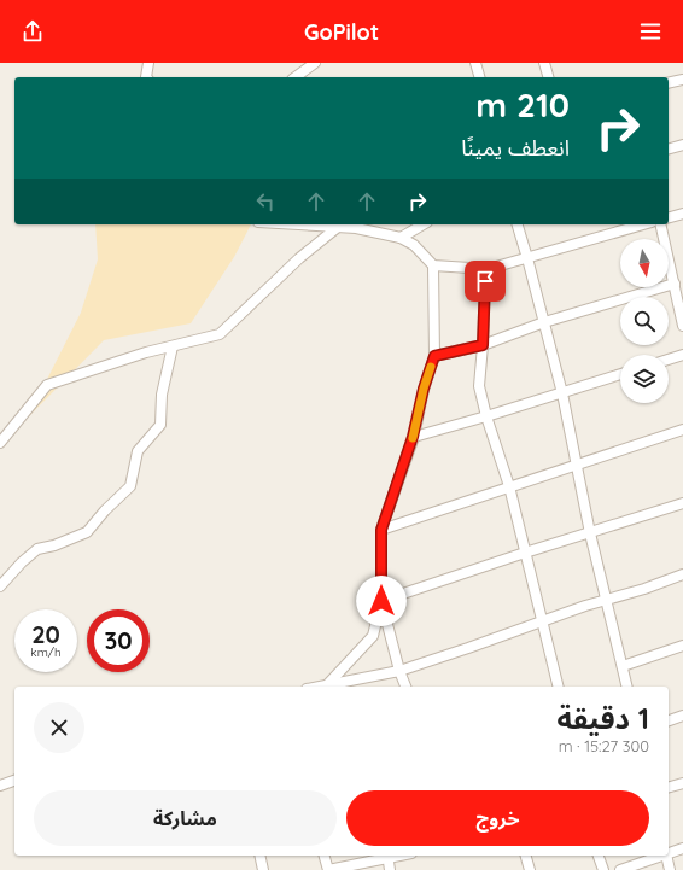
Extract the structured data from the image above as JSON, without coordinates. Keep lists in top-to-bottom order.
{
  "north": "bottom",
  "page": {
    "header": "GoPilot",
    "turn": ["210 m", "انعطف يمينًا"],
    "speed": "20 km/h",
    "limit": "30",
    "heading": ["1 دقيقة", "300 m · 15:27"],
    "buttons": ["خروج", "مشاركة"]
  }
}
